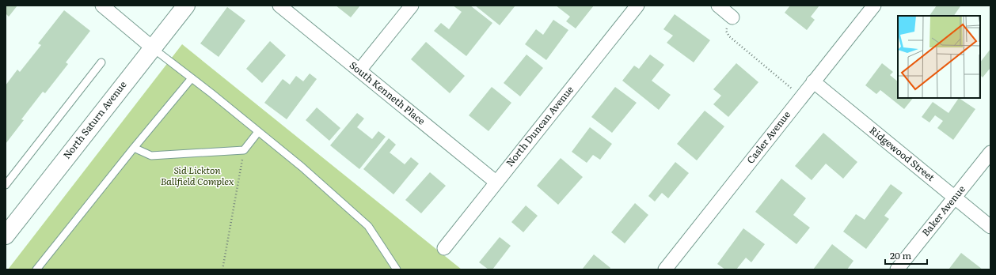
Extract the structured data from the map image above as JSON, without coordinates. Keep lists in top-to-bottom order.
{
  "streets": {
    "street": [
      "South Kenneth Place",
      "North Saturn Avenue",
      "North Duncan Avenue",
      "Casler Avenue",
      "Ridgewood Street",
      "Baker Avenue"
    ]
  },
  "crossings": [
    ["South Kenneth Place", "North Duncan Avenue"],
    ["Casler Avenue", "Ridgewood Street"],
    ["Ridgewood Street", "Baker Avenue"]
  ],
  "parks": ["Sid Lickton Ballfield Complex"],
  "scale_bar": "20 m"
}
